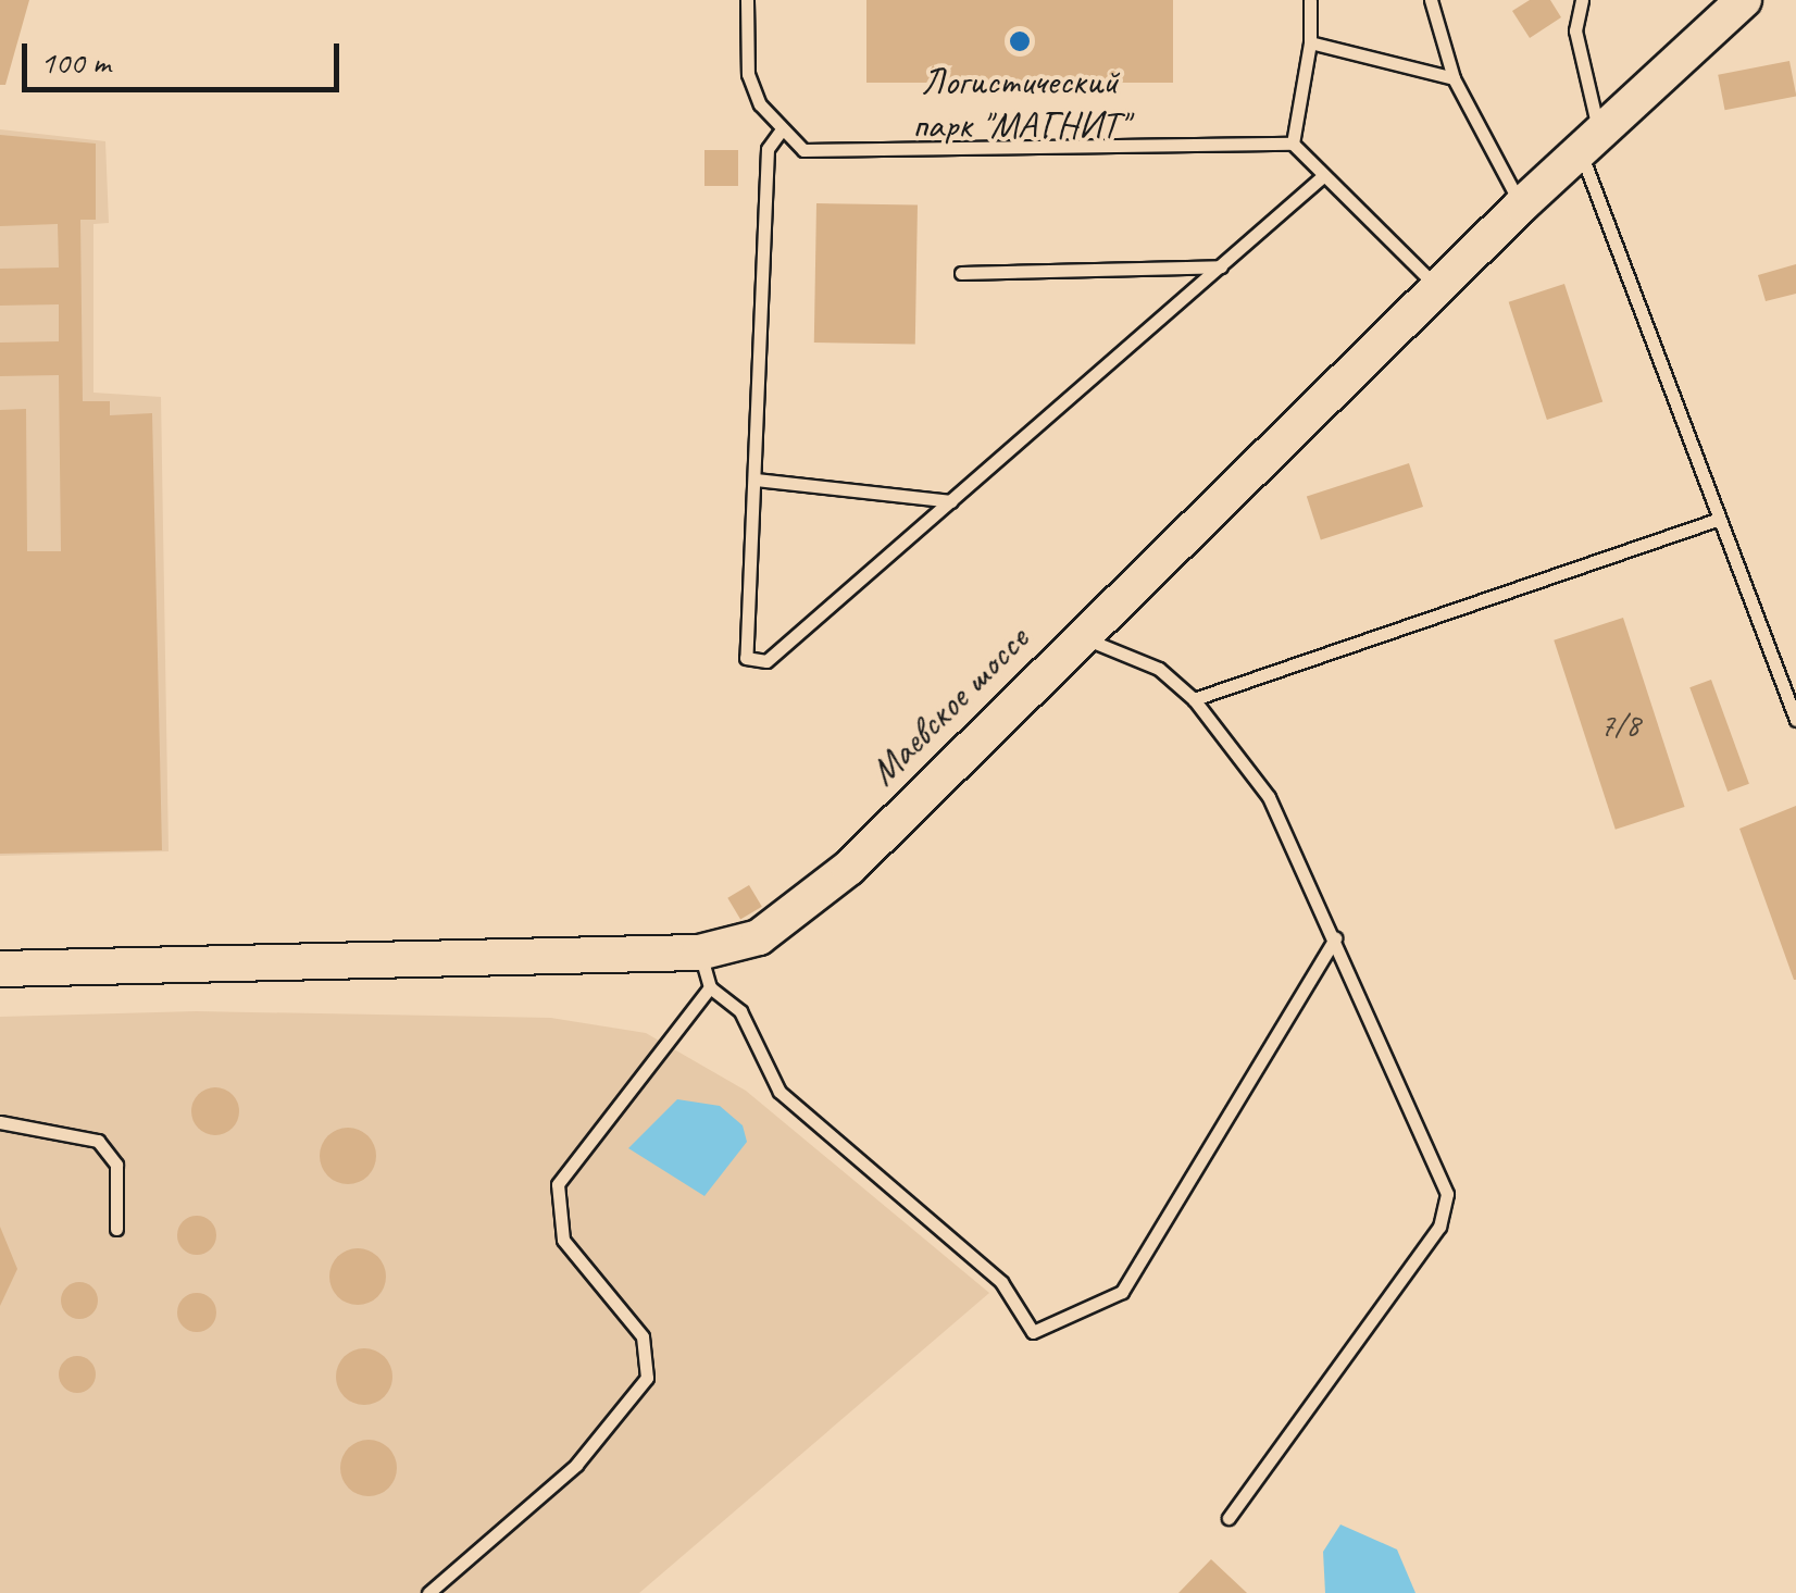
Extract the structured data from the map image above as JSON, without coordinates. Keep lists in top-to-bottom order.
{
  "streets": {
    "street": ["Маевское шоссе"]
  },
  "places": ["Логистический парк \"МАГНИТ\""],
  "house_numbers": ["7/8"],
  "scale_bar": "100 m"
}
